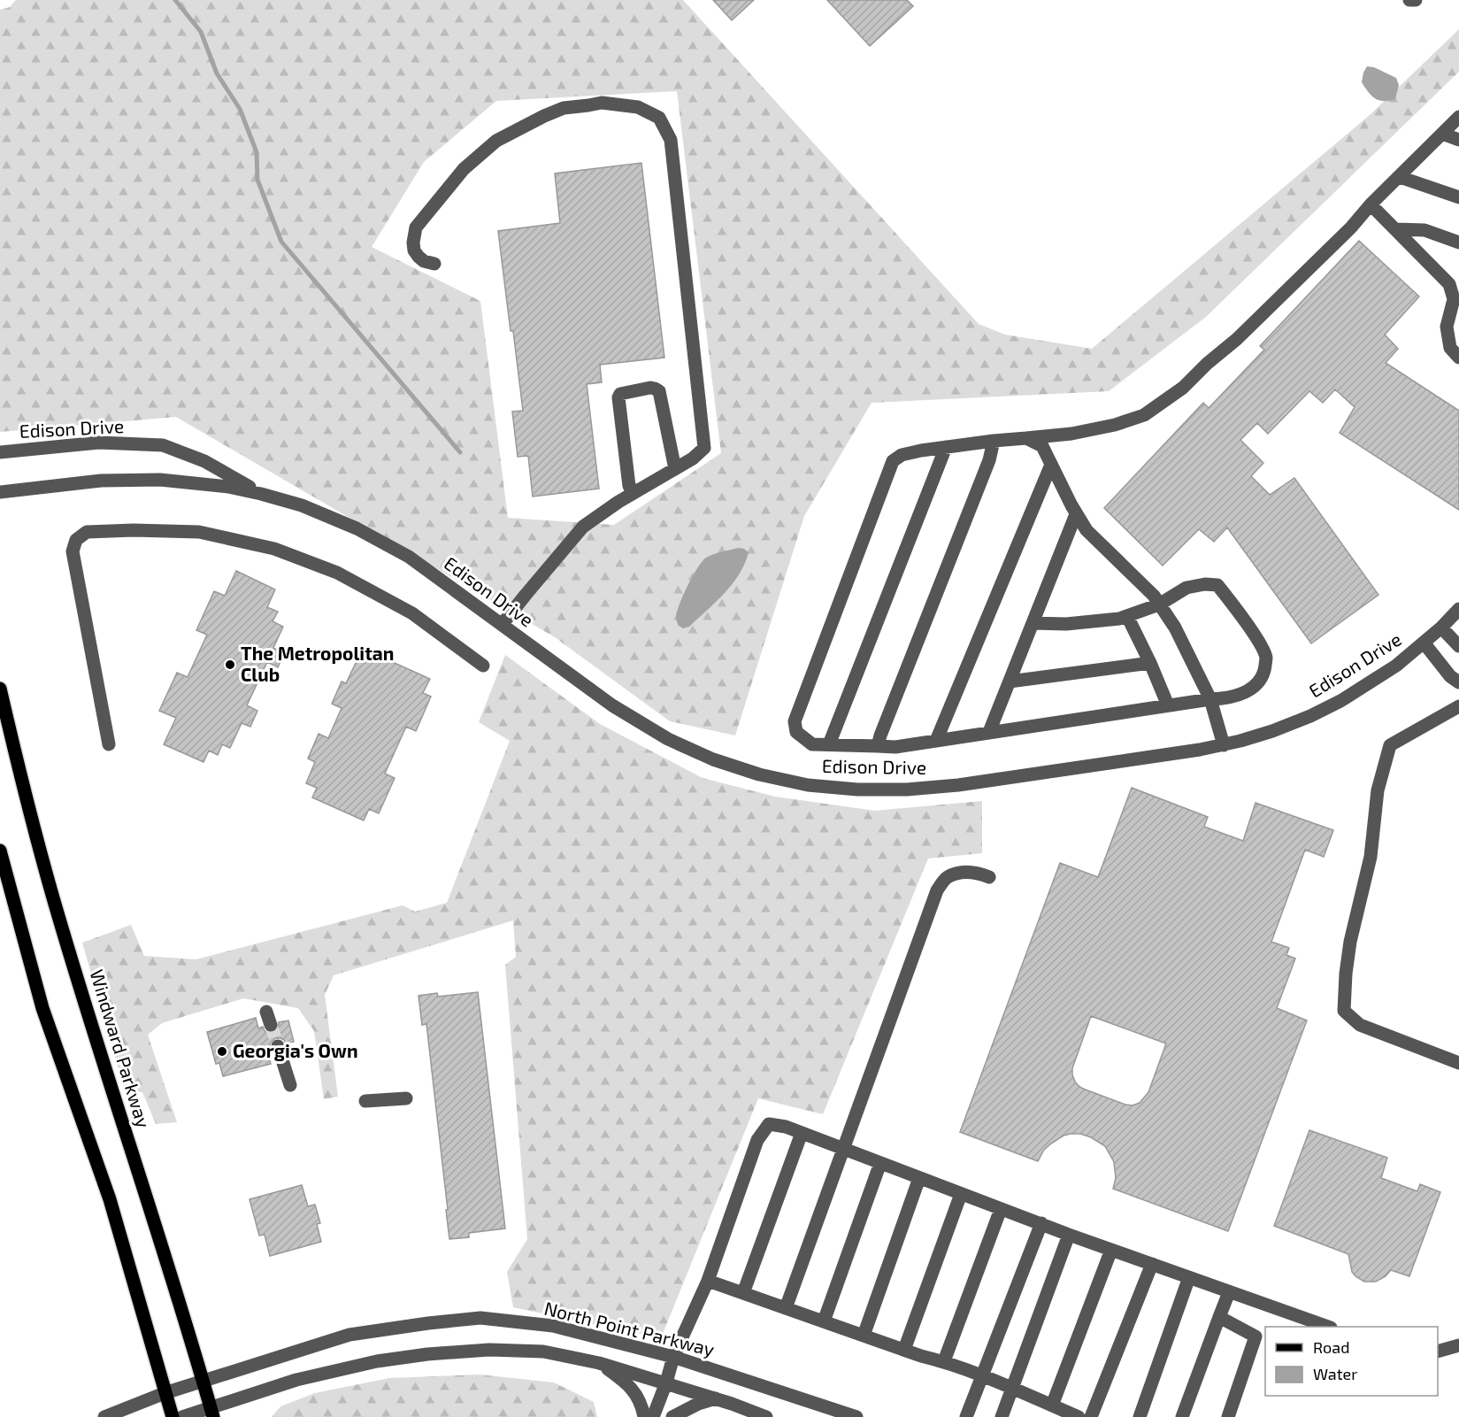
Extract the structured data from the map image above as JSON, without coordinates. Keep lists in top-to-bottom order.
{
  "streets": {
    "main road": ["Windward Parkway"],
    "street": ["Edison Drive", "North Point Parkway"]
  },
  "crossings": [
    ["Windward Parkway", "North Point Parkway"]
  ],
  "places": ["The Metropolitan Club", "Georgia's Own"],
  "legend": ["Road", "Water"]
}
